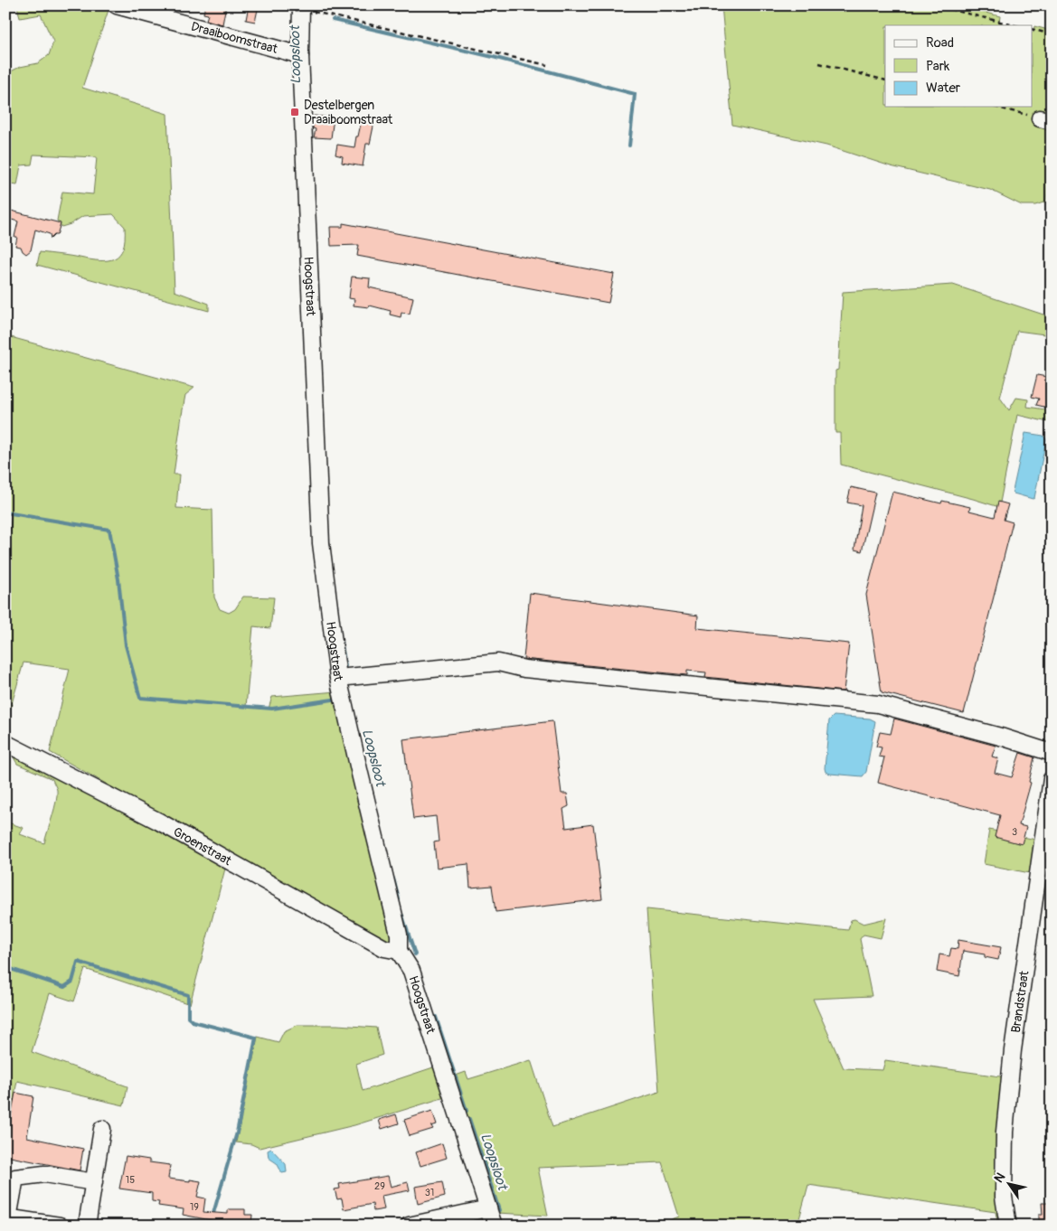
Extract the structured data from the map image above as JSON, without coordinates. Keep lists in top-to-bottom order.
{
  "streets": {
    "street": [
      "Draaiboomstraat",
      "Hoogstraat",
      "Groenstraat",
      "Brandstraat"
    ]
  },
  "crossings": [
    ["Draaiboomstraat", "Hoogstraat"],
    ["Hoogstraat", "Groenstraat"]
  ],
  "water": ["Loopsloot"],
  "places": {
    "transit": ["Destelbergen Draaiboomstraat"]
  },
  "house_numbers": [
    "3",
    "15",
    "29",
    "31",
    "19"
  ],
  "legend": ["Road", "Park", "Water"],
  "north": "top left"
}
